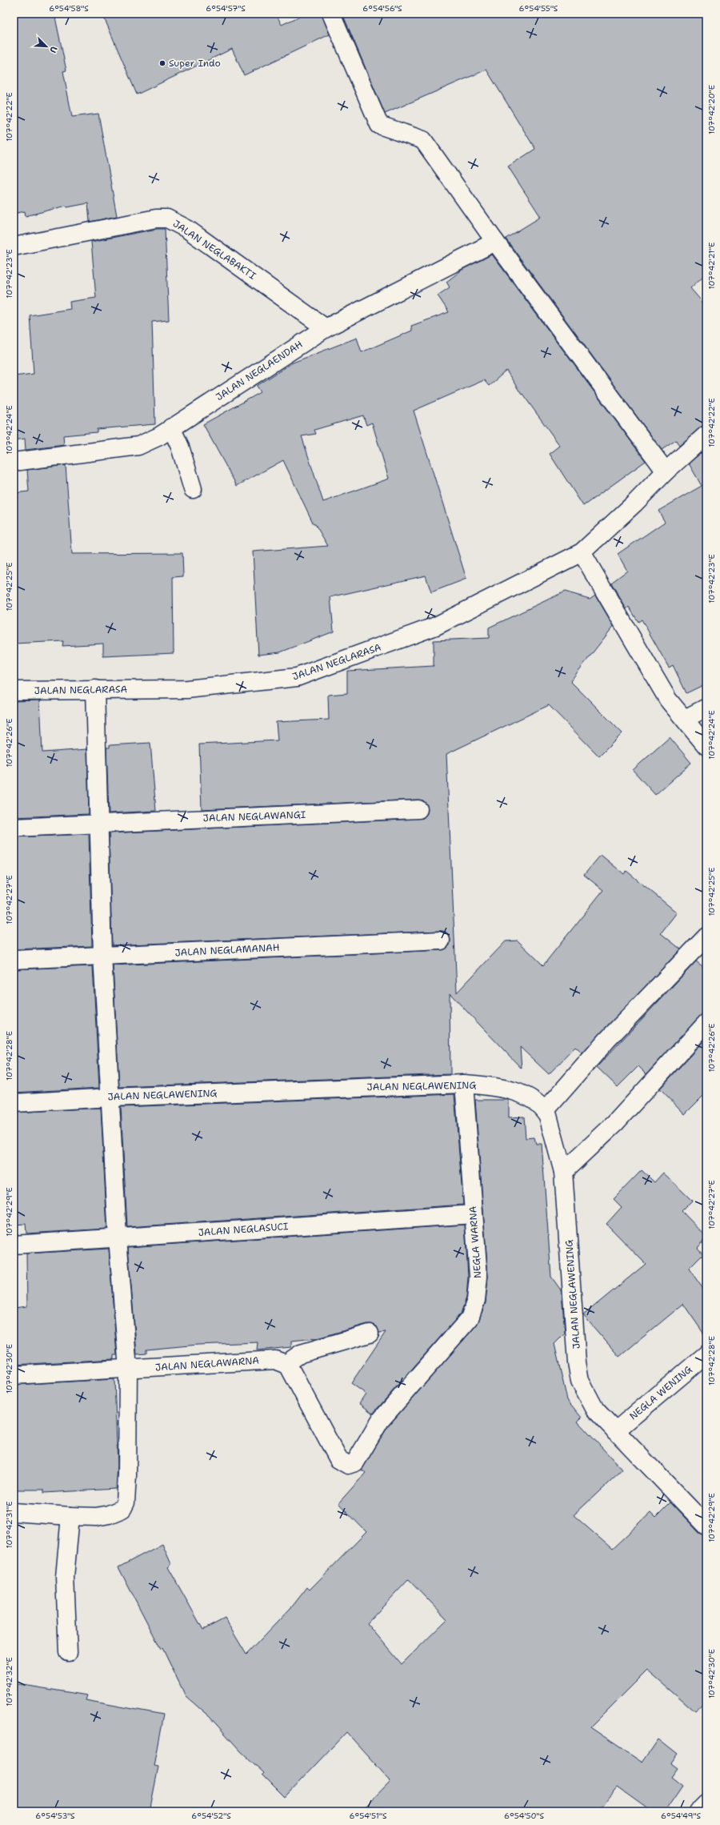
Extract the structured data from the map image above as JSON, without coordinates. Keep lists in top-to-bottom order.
{
  "streets": {
    "street": [
      "JALAN NEGLABAKTI",
      "JALAN NEGLAENDAH",
      "JALAN NEGLARASA",
      "JALAN NEGLAWANGI",
      "JALAN NEGLAMANAH",
      "JALAN NEGLAWENING",
      "JALAN NEGLASUCI",
      "NEGLA WARNA",
      "JALAN NEGLAWARNA",
      "NEGLA WENING"
    ]
  },
  "crossings": [
    ["JALAN NEGLABAKTI", "JALAN NEGLAENDAH"],
    ["JALAN NEGLAWENING", "NEGLA WARNA"],
    ["JALAN NEGLAWENING", "NEGLA WENING"],
    ["JALAN NEGLASUCI", "NEGLA WARNA"],
    ["NEGLA WARNA", "JALAN NEGLAWARNA"]
  ],
  "places": ["Super Indo"],
  "north": "bottom right",
  "coordinates": [
    "6°54'58\"S",
    "6°54'57\"S",
    "6°54'56\"S",
    "6°54'55\"S",
    "107°42'20\"E",
    "107°42'22\"E",
    "107°42'21\"E",
    "107°42'23\"E",
    "107°42'24\"E",
    "107°42'25\"E",
    "107°42'26\"E",
    "107°42'27\"E",
    "107°42'28\"E",
    "107°42'29\"E",
    "107°42'30\"E",
    "107°42'31\"E",
    "107°42'32\"E",
    "6°54'53\"S",
    "6°54'52\"S",
    "6°54'51\"S",
    "6°54'50\"S",
    "6°54'49\"S"
  ]
}
